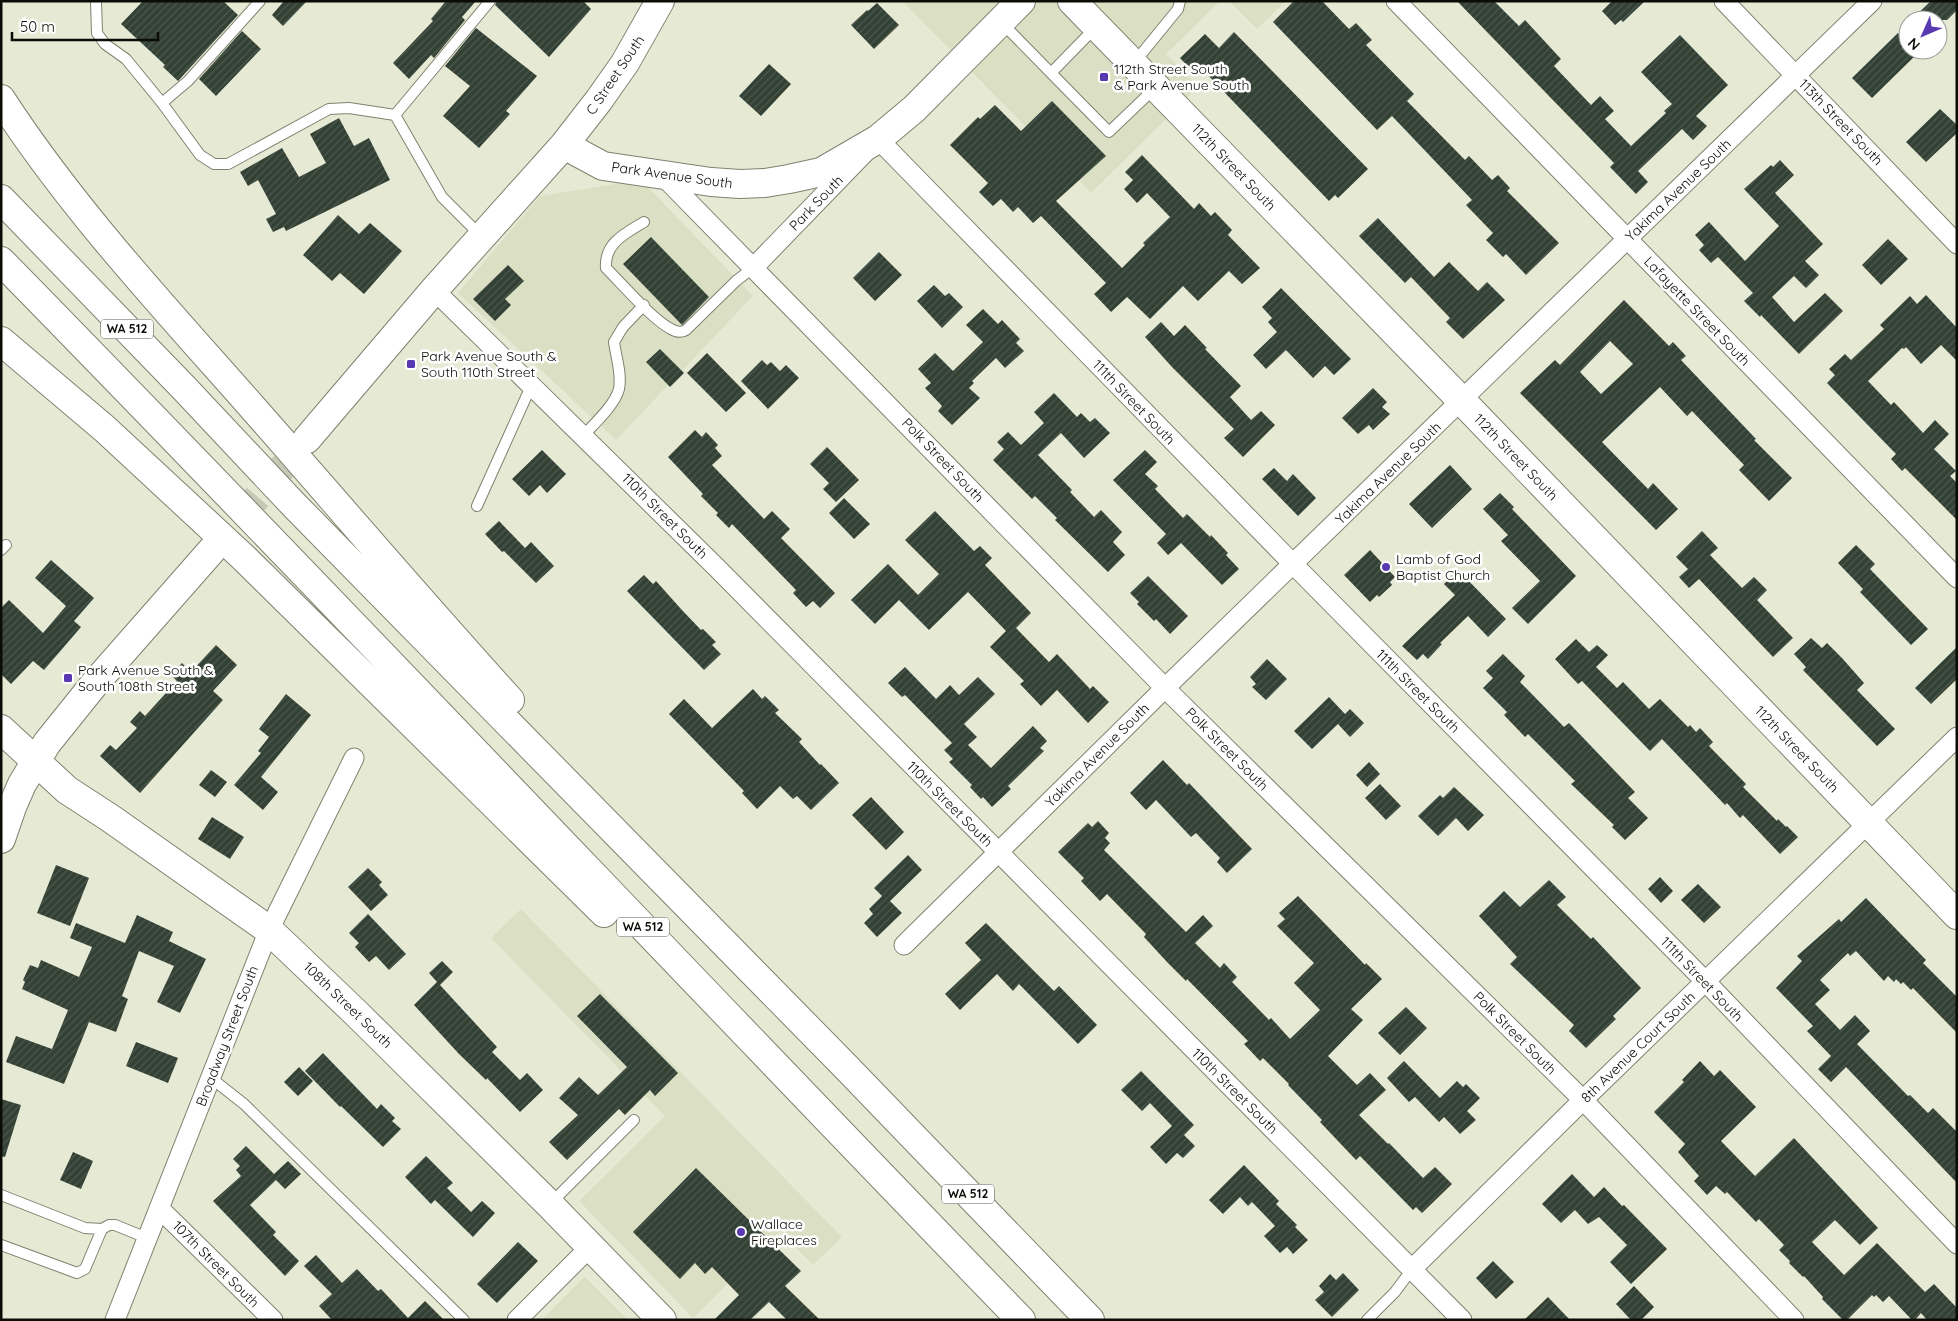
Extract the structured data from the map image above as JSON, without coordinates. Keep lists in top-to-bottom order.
{
  "streets": {
    "main road": [
      "C Street South",
      "112th Street South",
      "Park Avenue South",
      "WA 512",
      "108th Street South"
    ],
    "street": [
      "113th Street South",
      "Yakima Avenue South",
      "Park South",
      "Lafayette Street South",
      "111th Street South",
      "Polk Street South",
      "110th Street South",
      "Broadway Street South",
      "8th Avenue Court South",
      "107th Street South"
    ]
  },
  "crossings": [
    ["C Street South", "Park Avenue South"],
    ["113th Street South", "Yakima Avenue South"],
    ["112th Street South", "Yakima Avenue South"],
    ["112th Street South", "8th Avenue Court South"],
    ["Park Avenue South", "Park South"],
    ["Park Avenue South", "111th Street South"],
    ["Park Avenue South", "Polk Street South"],
    ["Yakima Avenue South", "Lafayette Street South"],
    ["Yakima Avenue South", "111th Street South"],
    ["Yakima Avenue South", "Polk Street South"],
    ["Yakima Avenue South", "110th Street South"],
    ["Park South", "111th Street South"],
    ["Park South", "Polk Street South"],
    ["111th Street South", "8th Avenue Court South"],
    ["Polk Street South", "8th Avenue Court South"],
    ["110th Street South", "8th Avenue Court South"],
    ["108th Street South", "Broadway Street South"],
    ["Broadway Street South", "107th Street South"]
  ],
  "places": {
    "transit": ["112th Street South & Park Avenue South", "Park Avenue South & South 110th Street", "Park Avenue South & South 108th Street"],
    "other": ["Lamb of God Baptist Church", "Wallace Fireplaces"]
  },
  "scale_bar": "50 m",
  "north": "bottom left"
}
